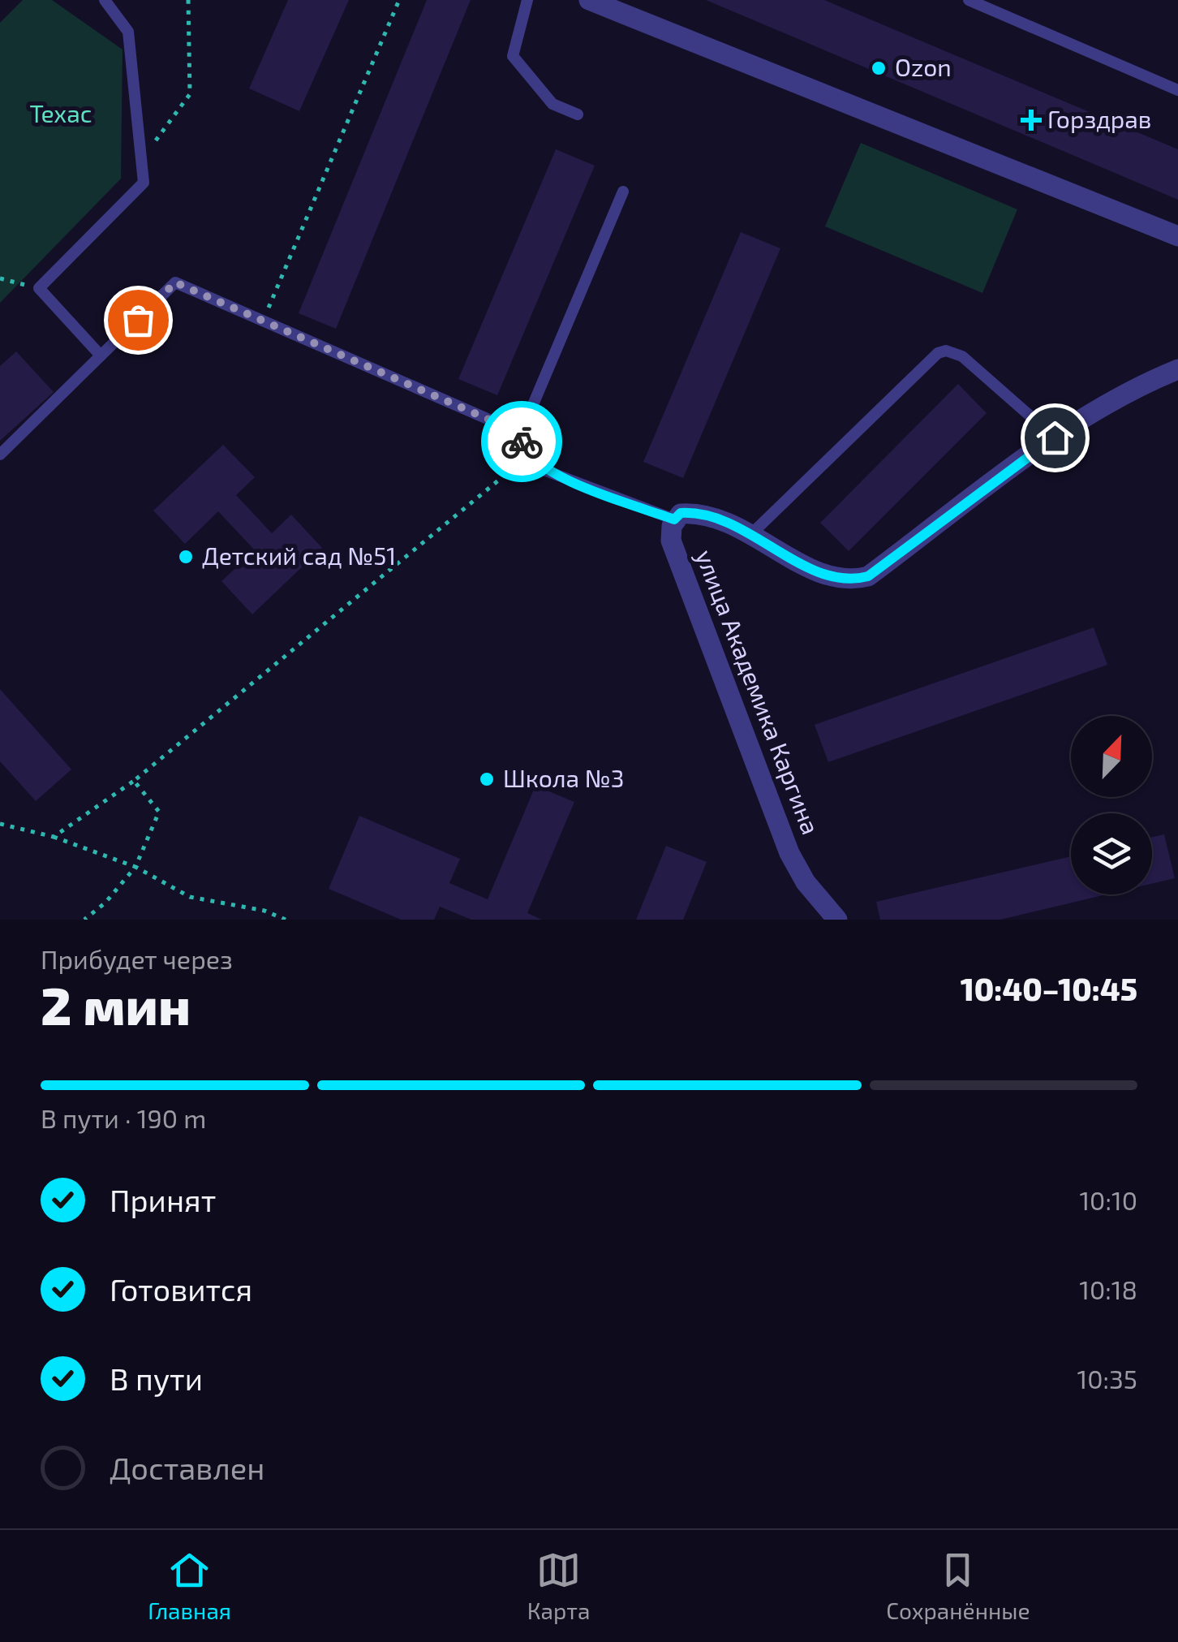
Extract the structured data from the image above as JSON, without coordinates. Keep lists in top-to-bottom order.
{
  "streets": {
    "street": ["улица Академика Каргина"]
  },
  "parks": ["Техас"],
  "places": {
    "other": ["Ozon", "Детский сад №51", "Школа №3"],
    "health": ["Горздрав"]
  },
  "north": "top right",
  "page": {
    "heading": ["2 мин", "Прибудет через", "10:40–10:45"],
    "bar": "В пути · 190 m",
    "list": [
      ["Принят", "10:10"],
      ["Готовится", "10:18"],
      ["В пути", "10:35"],
      "Доставлен"
    ],
    "tabs": ["Главная", "Карта", "Сохранённые"]
  }
}
